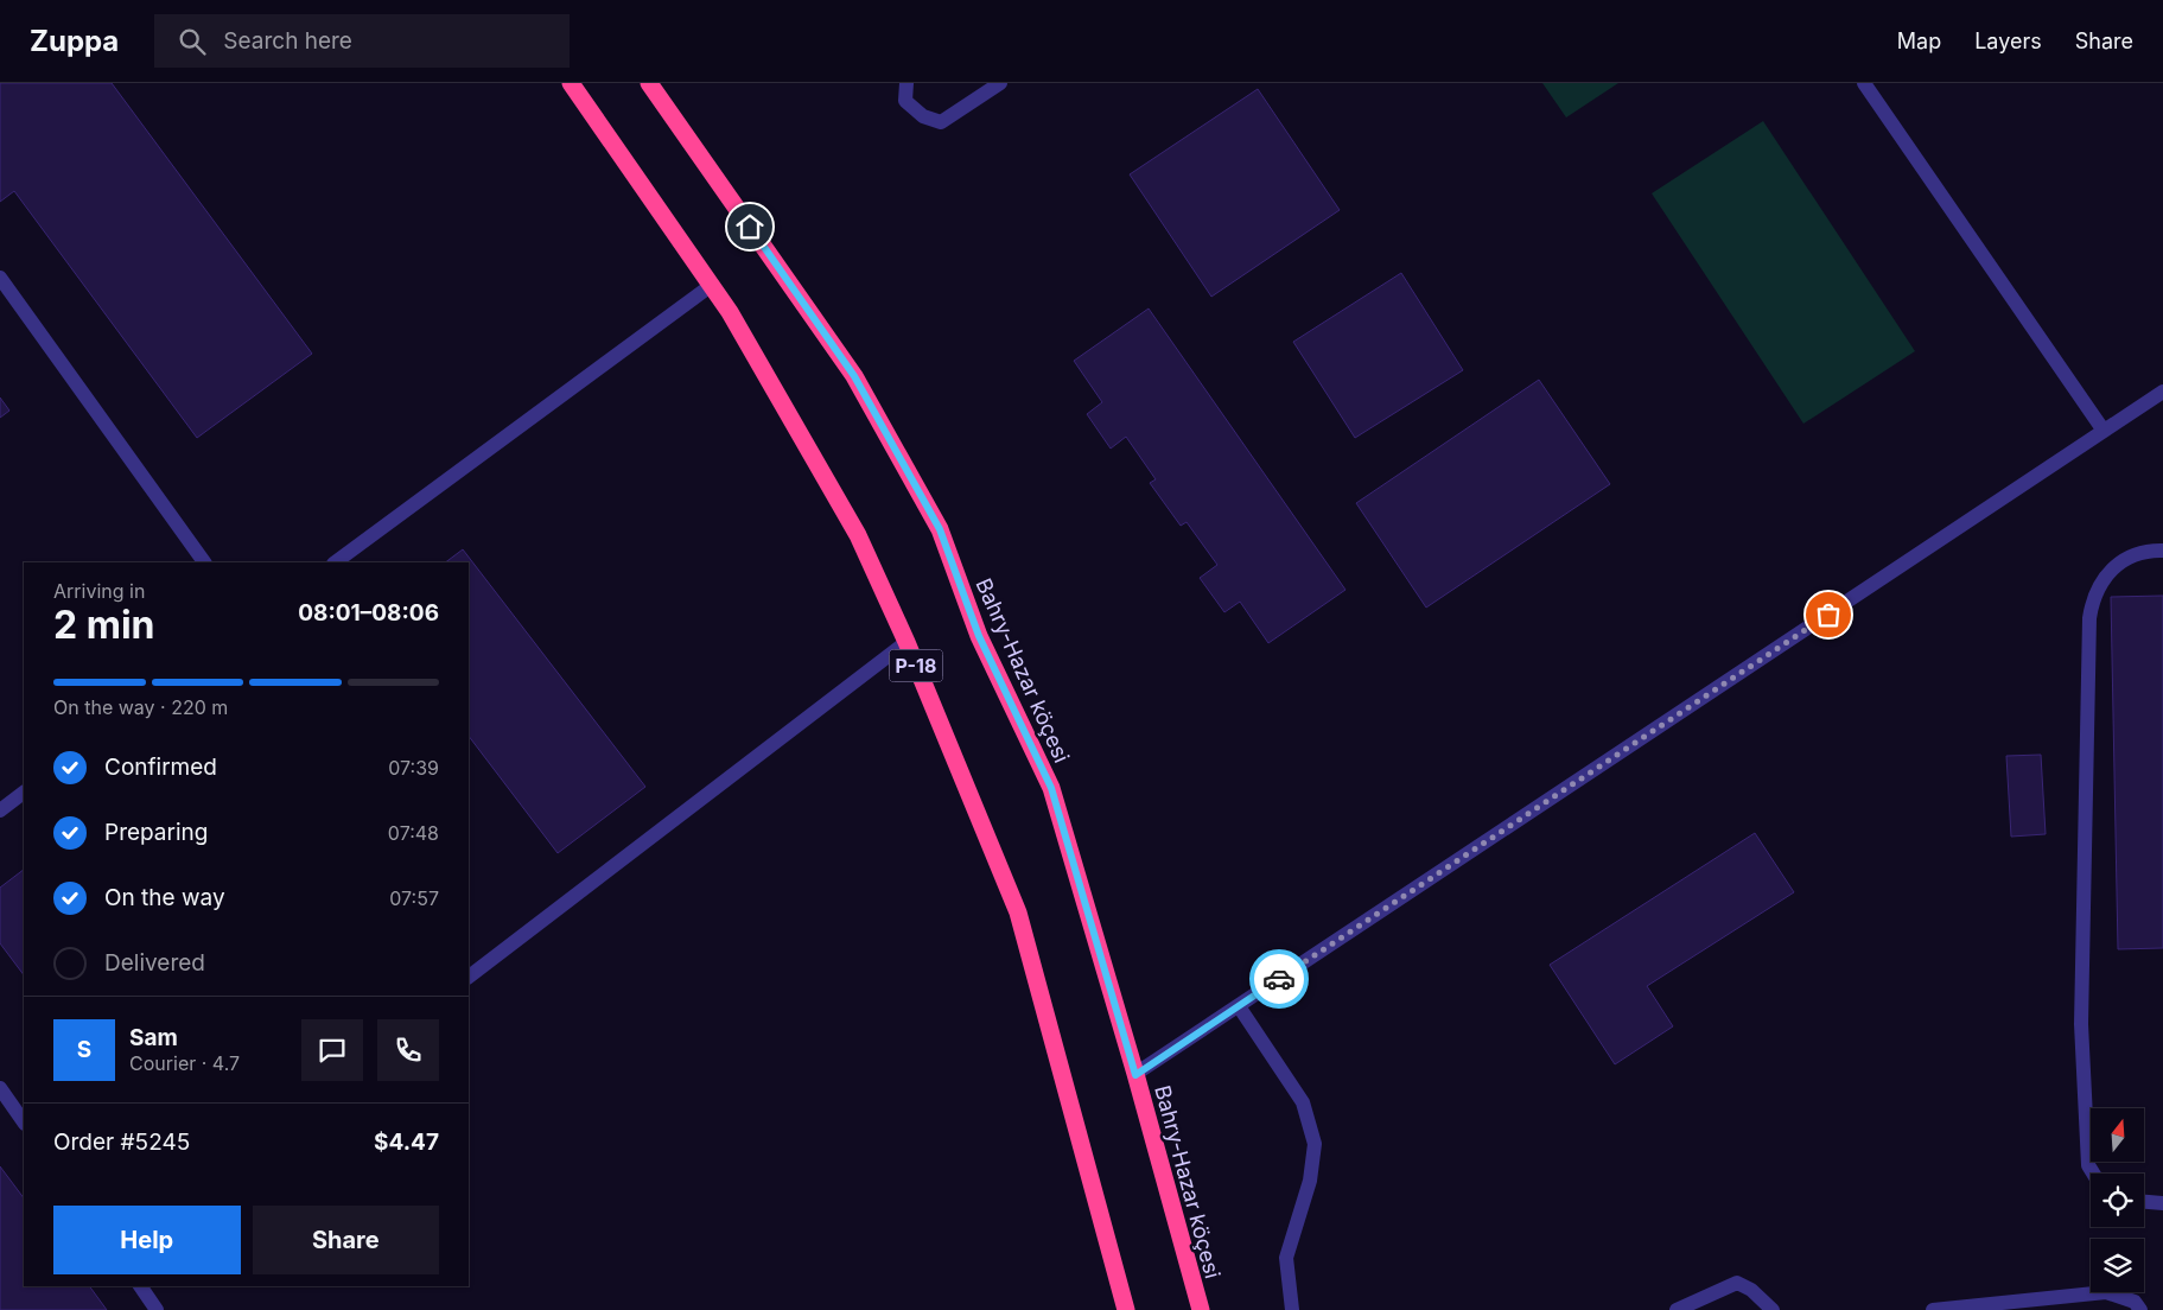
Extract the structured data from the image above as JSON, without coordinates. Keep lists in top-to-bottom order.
{
  "streets": {
    "highway": ["P-18", "Bahry-Hazar köçesi"]
  },
  "north": "top",
  "page": {
    "header": "Zuppa",
    "search": "Search here",
    "nav": ["Map", "Layers", "Share"],
    "heading": ["2 min", "Arriving in", "08:01–08:06"],
    "panel": [
      "Sam",
      "Courier · 4.7",
      "Order #5245",
      "$4.47"
    ],
    "bar": "On the way · 220 m",
    "list": [
      ["Confirmed", "07:39"],
      ["Preparing", "07:48"],
      ["On the way", "07:57"],
      "Delivered"
    ],
    "round": "S",
    "buttons": ["Help", "Share"]
  }
}
